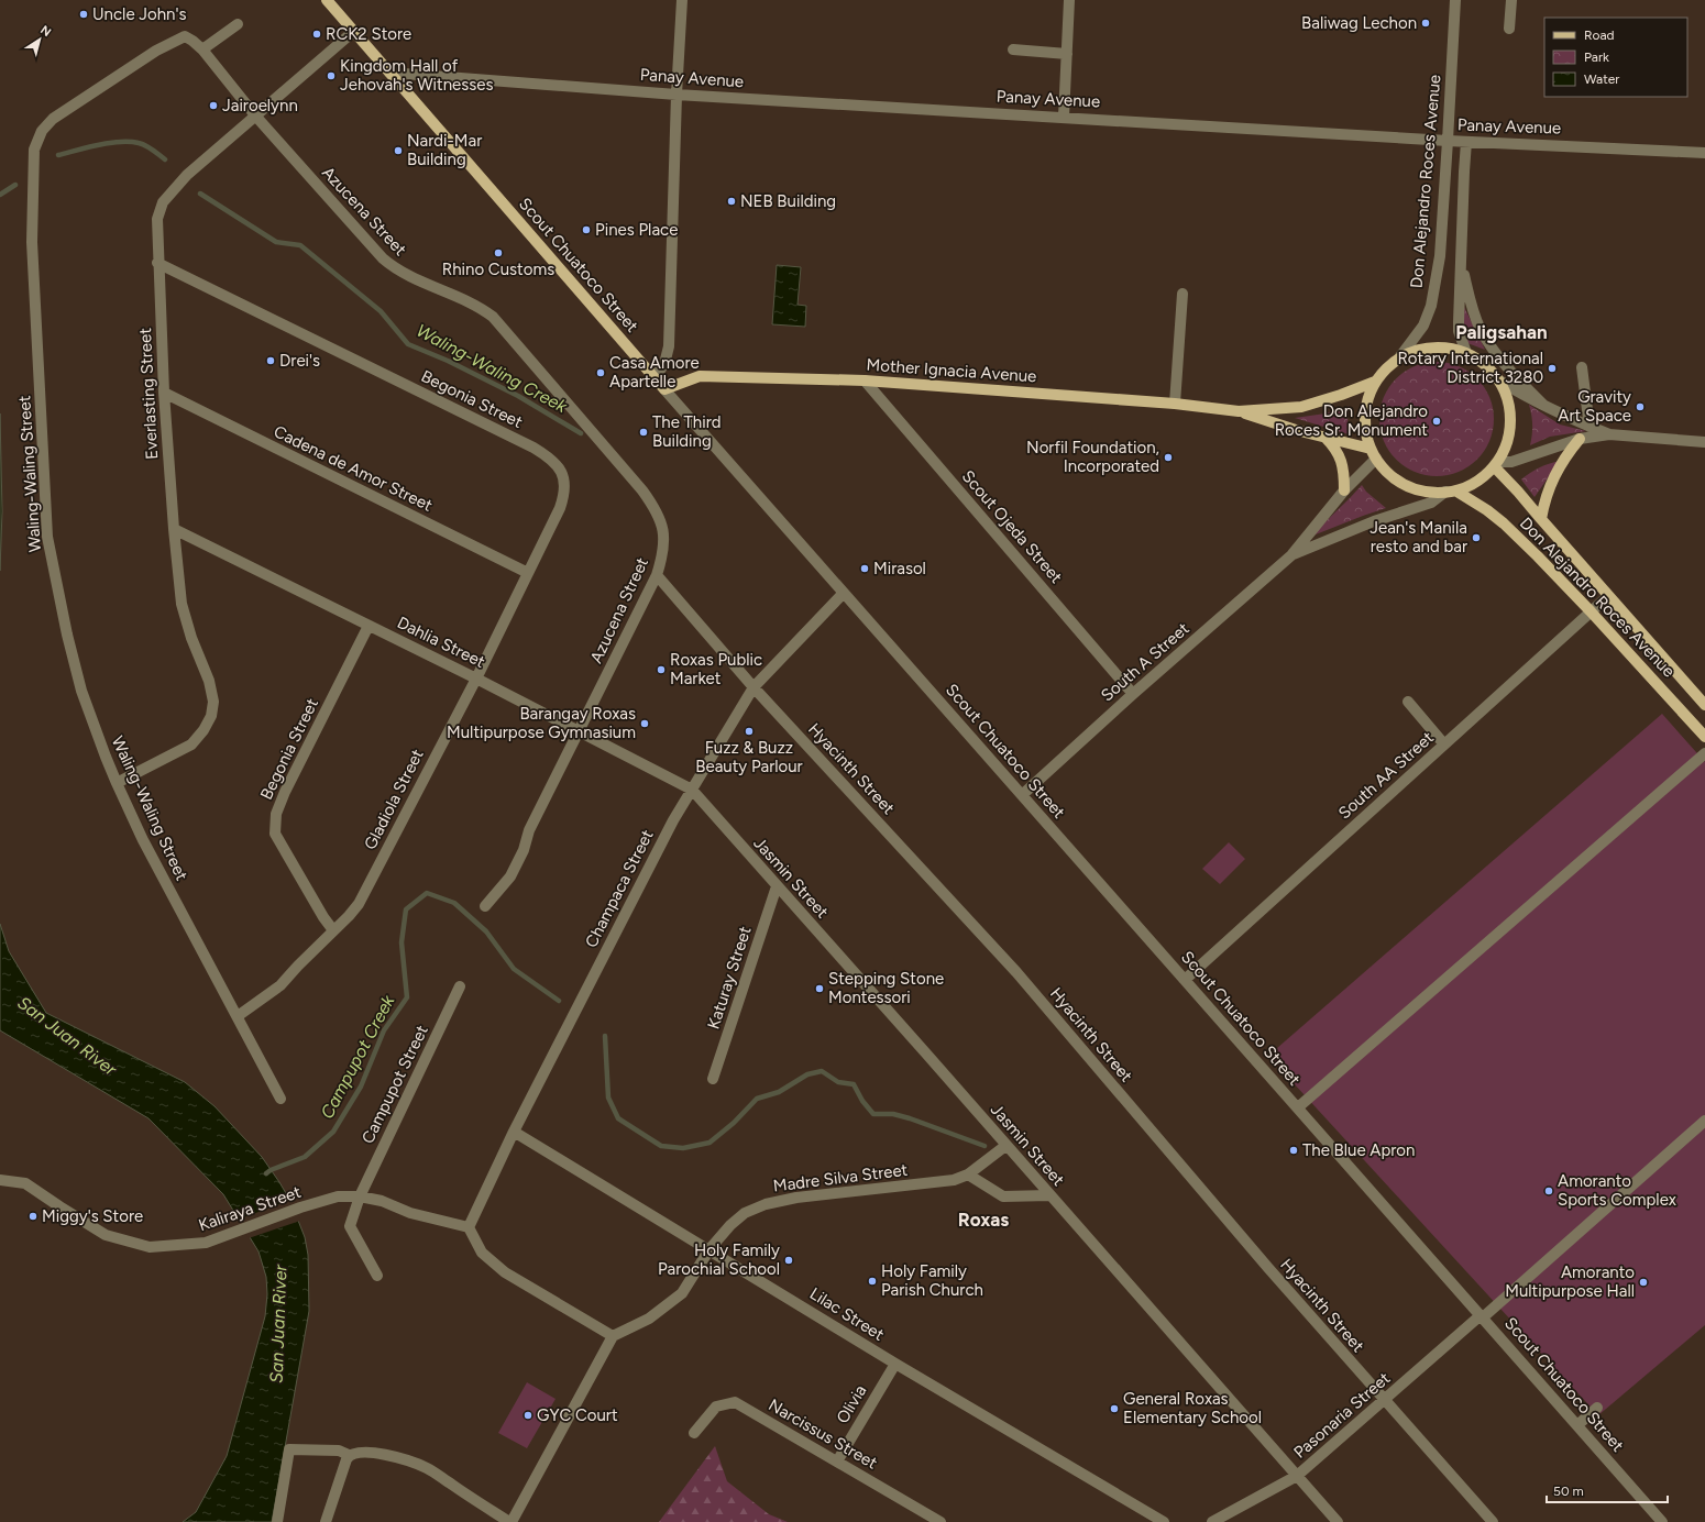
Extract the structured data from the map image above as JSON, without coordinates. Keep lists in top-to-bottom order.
{
  "streets": {
    "main road": ["Don Alejandro Roces Avenue", "Scout Chuatoco Street", "Mother Ignacia Avenue"],
    "street": [
      "Panay Avenue",
      "Azucena Street",
      "Everlasting Street",
      "Begonia Street",
      "Cadena de Amor Street",
      "Waling-Waling Street",
      "Scout Ojeda Street",
      "Dahlia Street",
      "South A Street",
      "Hyacinth Street",
      "South AA Street",
      "Gladiola Street",
      "Jasmin Street",
      "Champaca Street",
      "Katuray Street",
      "Campupot Street",
      "Madre Silva Street",
      "Kaliraya Street",
      "Lilac Street",
      "Olivia",
      "Pasonaria Street",
      "Narcissus Street"
    ]
  },
  "crossings": [
    ["Panay Avenue", "Don Alejandro Roces Avenue"],
    ["Panay Avenue", "Scout Chuatoco Street"],
    ["Don Alejandro Roces Avenue", "Mother Ignacia Avenue"],
    ["Don Alejandro Roces Avenue", "South A Street"],
    ["Don Alejandro Roces Avenue", "South AA Street"],
    ["Azucena Street", "Everlasting Street"],
    ["Azucena Street", "Waling-Waling Street"],
    ["Azucena Street", "Dahlia Street"],
    ["Azucena Street", "Hyacinth Street"],
    ["Scout Chuatoco Street", "Mother Ignacia Avenue"],
    ["Scout Chuatoco Street", "Everlasting Street"],
    ["Scout Chuatoco Street", "South A Street"],
    ["Scout Chuatoco Street", "South AA Street"],
    ["Scout Chuatoco Street", "Champaca Street"],
    ["Scout Chuatoco Street", "Pasonaria Street"],
    ["Mother Ignacia Avenue", "Scout Ojeda Street"],
    ["Mother Ignacia Avenue", "South A Street"],
    ["Everlasting Street", "Begonia Street"],
    ["Everlasting Street", "Cadena de Amor Street"],
    ["Everlasting Street", "Waling-Waling Street"],
    ["Everlasting Street", "Dahlia Street"],
    ["Begonia Street", "Cadena de Amor Street"],
    ["Begonia Street", "Dahlia Street"],
    ["Begonia Street", "Gladiola Street"],
    ["Waling-Waling Street", "Gladiola Street"],
    ["Scout Ojeda Street", "South A Street"],
    ["Dahlia Street", "Gladiola Street"],
    ["Dahlia Street", "Jasmin Street"],
    ["Dahlia Street", "Champaca Street"],
    ["Hyacinth Street", "Champaca Street"],
    ["Hyacinth Street", "Pasonaria Street"],
    ["Jasmin Street", "Champaca Street"],
    ["Jasmin Street", "Katuray Street"],
    ["Jasmin Street", "Madre Silva Street"],
    ["Jasmin Street", "Pasonaria Street"],
    ["Champaca Street", "Kaliraya Street"],
    ["Champaca Street", "Lilac Street"],
    ["Campupot Street", "Kaliraya Street"],
    ["Madre Silva Street", "Lilac Street"],
    ["Lilac Street", "Olivia"],
    ["Olivia", "Narcissus Street"]
  ],
  "districts": ["Paligsahan", "Roxas"],
  "water": ["Waling-Waling Creek", "San Juan River", "Campupot Creek"],
  "places": [
    "Uncle John's",
    "Baliwag Lechon",
    "RCK2 Store",
    "Kingdom Hall of Jehovah's Witnesses",
    "Jairoelynn",
    "Nardi-Mar Building",
    "NEB Building",
    "Pines Place",
    "Rhino Customs",
    "Drei's",
    "Rotary International District 3280",
    "Casa Amore Apartelle",
    "Gravity Art Space",
    "Don Alejandro Roces Sr. Monument",
    "The Third Building",
    "Norfil Foundation, Incorporated",
    "Jean's Manila resto and bar",
    "Mirasol",
    "Roxas Public Market",
    "Barangay Roxas Multipurpose Gymnasium",
    "Fuzz & Buzz Beauty Parlour",
    "Stepping Stone Montessori",
    "The Blue Apron",
    "Amoranto Sports Complex",
    "Miggy's Store",
    "Holy Family Parochial School",
    "Holy Family Parish Church",
    "Amoranto Multipurpose Hall",
    "General Roxas Elementary School",
    "GYC Court"
  ],
  "legend": ["Road", "Park", "Water"],
  "scale_bar": "50 m",
  "north": "top right"
}
